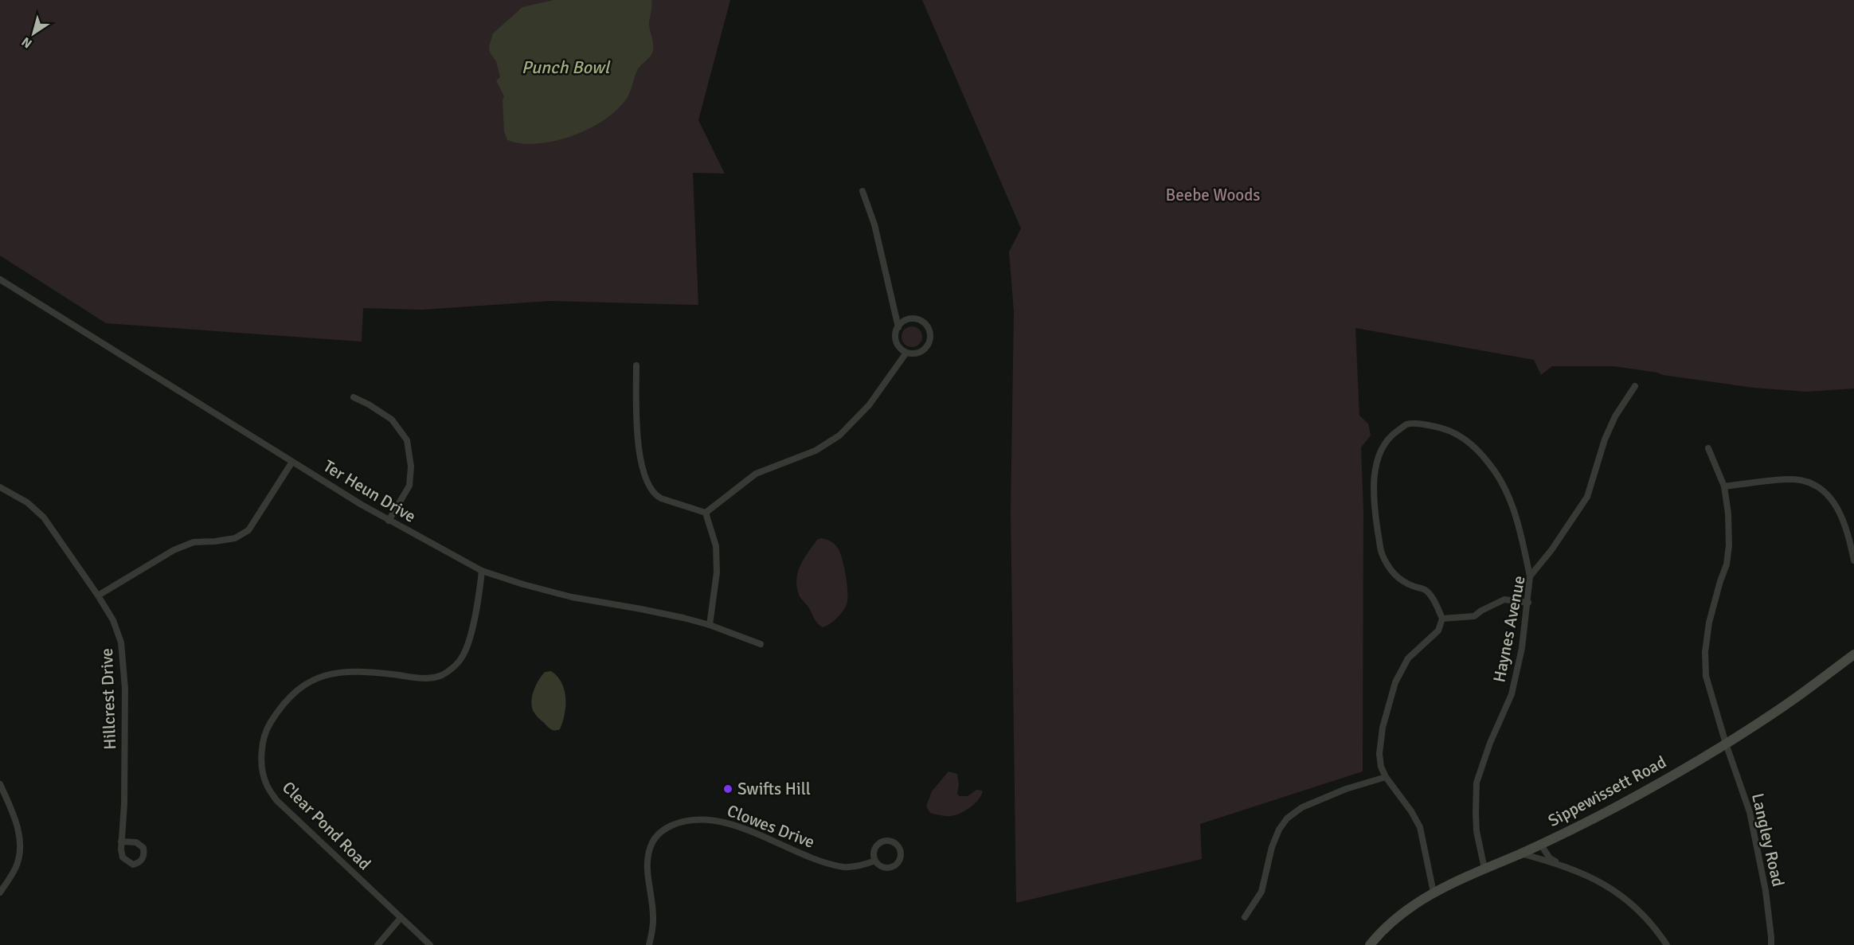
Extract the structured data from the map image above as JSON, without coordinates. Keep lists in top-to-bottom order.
{
  "streets": {
    "main road": ["Sippewissett Road"],
    "street": [
      "Ter Heun Drive",
      "Haynes Avenue",
      "Hillcrest Drive",
      "Clear Pond Road",
      "Clowes Drive",
      "Langley Road"
    ]
  },
  "crossings": [
    ["Ter Heun Drive", "Clear Pond Road"],
    ["Haynes Avenue", "Sippewissett Road"],
    ["Sippewissett Road", "Langley Road"]
  ],
  "water": ["Punch Bowl"],
  "parks": ["Beebe Woods"],
  "places": ["Swifts Hill"],
  "north": "bottom left"
}
